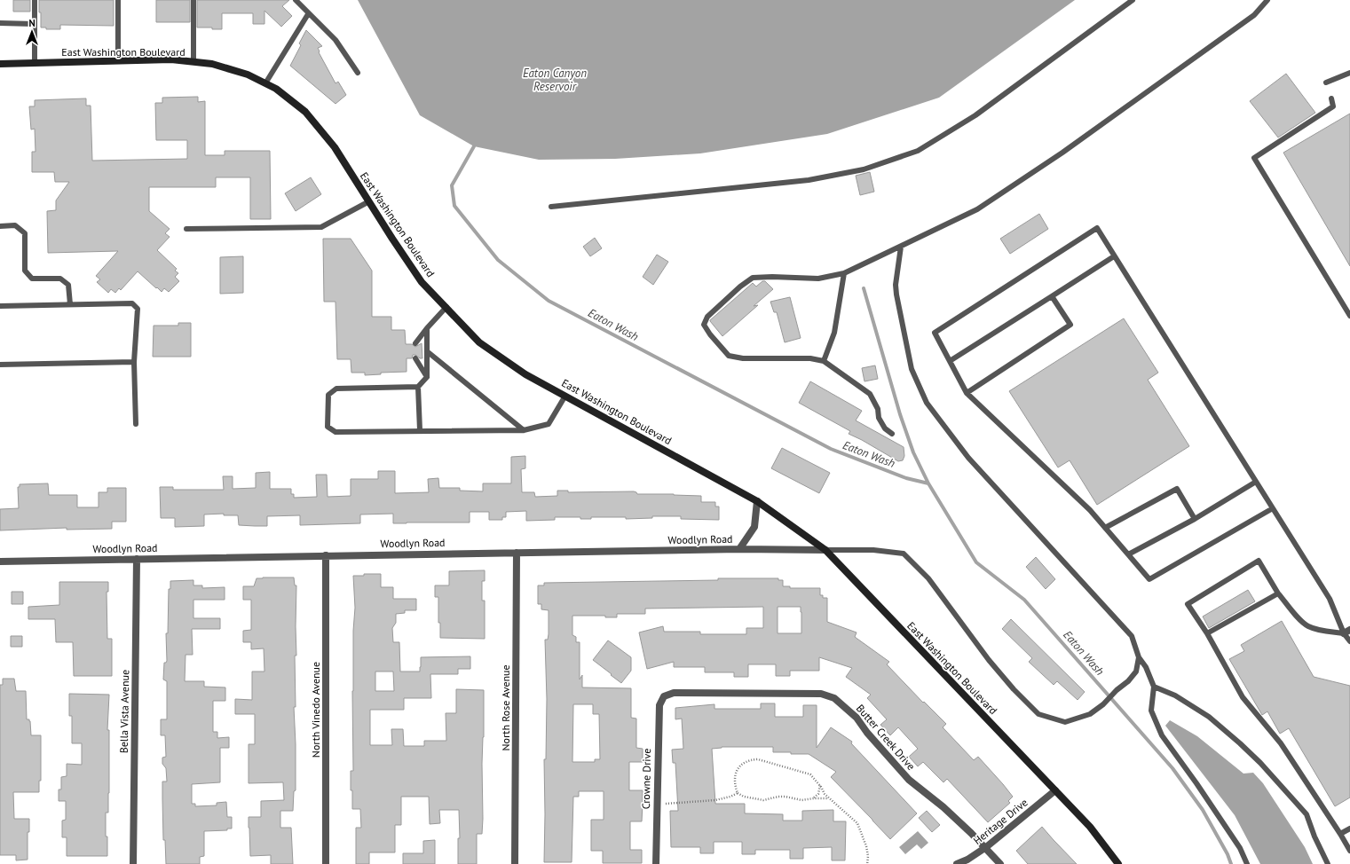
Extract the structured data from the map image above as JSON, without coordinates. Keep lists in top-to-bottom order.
{
  "streets": {
    "main road": ["East Washington Boulevard"],
    "street": [
      "Woodlyn Road",
      "North Rose Avenue",
      "North Vinedo Avenue",
      "Bella Vista Avenue",
      "Butter Creek Drive",
      "Crowne Drive",
      "Heritage Drive"
    ]
  },
  "crossings": [
    ["East Washington Boulevard", "Woodlyn Road"],
    ["East Washington Boulevard", "Heritage Drive"],
    ["Woodlyn Road", "North Rose Avenue"],
    ["Woodlyn Road", "North Vinedo Avenue"],
    ["Woodlyn Road", "Bella Vista Avenue"],
    ["Butter Creek Drive", "Crowne Drive"],
    ["Butter Creek Drive", "Heritage Drive"]
  ],
  "water": ["Eaton Canyon Reservoir", "Eaton Wash"],
  "north": "top"
}
